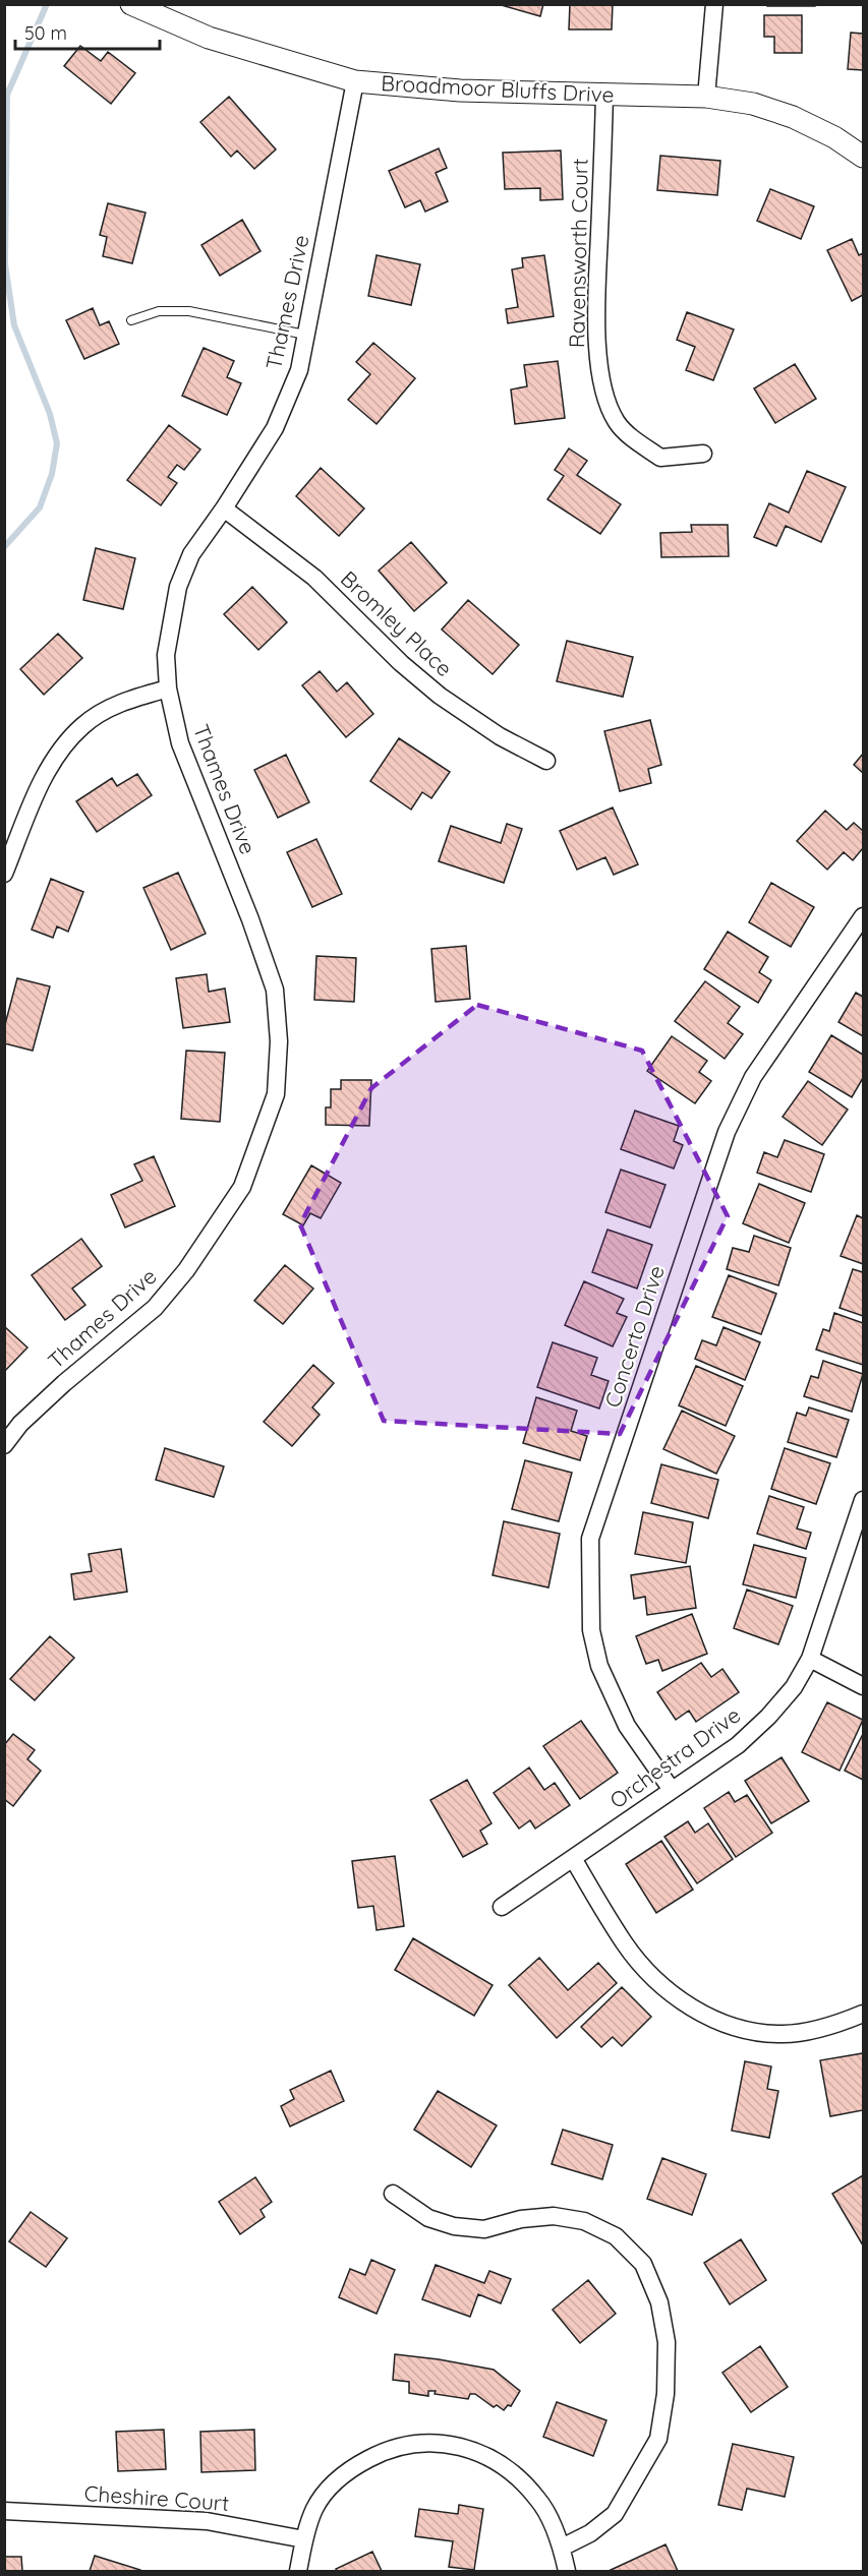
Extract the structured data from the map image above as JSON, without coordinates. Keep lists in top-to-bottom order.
{
  "streets": {
    "street": [
      "Broadmoor Bluffs Drive",
      "Ravensworth Court",
      "Thames Drive",
      "Bromley Place",
      "Concerto Drive",
      "Orchestra Drive",
      "Cheshire Court"
    ]
  },
  "crossings": [
    ["Broadmoor Bluffs Drive", "Ravensworth Court"],
    ["Broadmoor Bluffs Drive", "Thames Drive"],
    ["Thames Drive", "Bromley Place"],
    ["Concerto Drive", "Orchestra Drive"]
  ],
  "scale_bar": "50 m"
}
